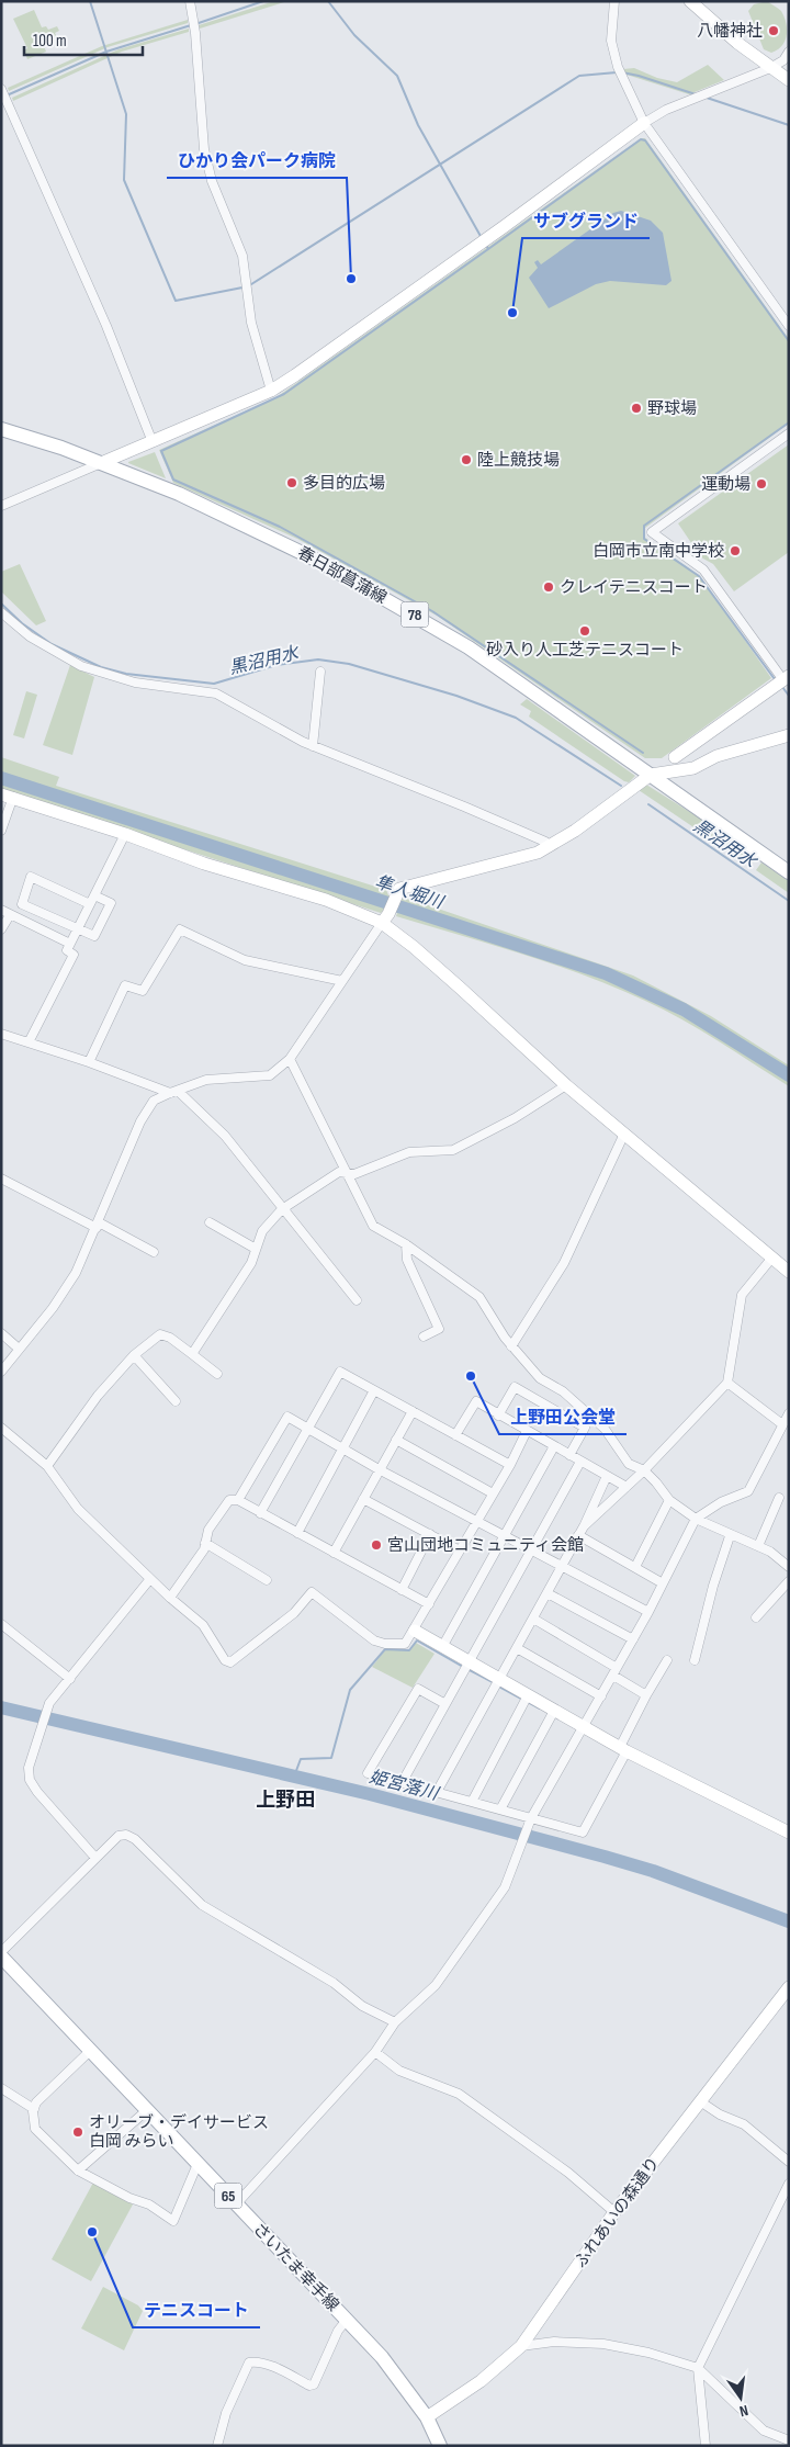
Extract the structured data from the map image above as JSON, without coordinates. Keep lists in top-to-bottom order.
{
  "streets": {
    "main road": [
      "春日部菖蒲線",
      "78",
      "65",
      "さいたま幸手線"
    ],
    "street": ["ふれあいの森通り"]
  },
  "crossings": [
    ["ふれあいの森通り", "さいたま幸手線"]
  ],
  "districts": ["上野田"],
  "water": ["黒沼用水", "隼人堀川", "姫宮落川"],
  "places": [
    "八幡神社",
    "ひかり会パーク病院",
    "サブグランド",
    "野球場",
    "陸上競技場",
    "多目的広場",
    "運動場",
    "白岡市立南中学校",
    "クレイテニスコート",
    "砂入り人工芝テニスコート",
    "上野田公会堂",
    "宮山団地コミュニティ会館",
    "オリーブ・デイサービス 白岡 みらい",
    "テニスコート"
  ],
  "scale_bar": "100 m",
  "north": "bottom"
}
